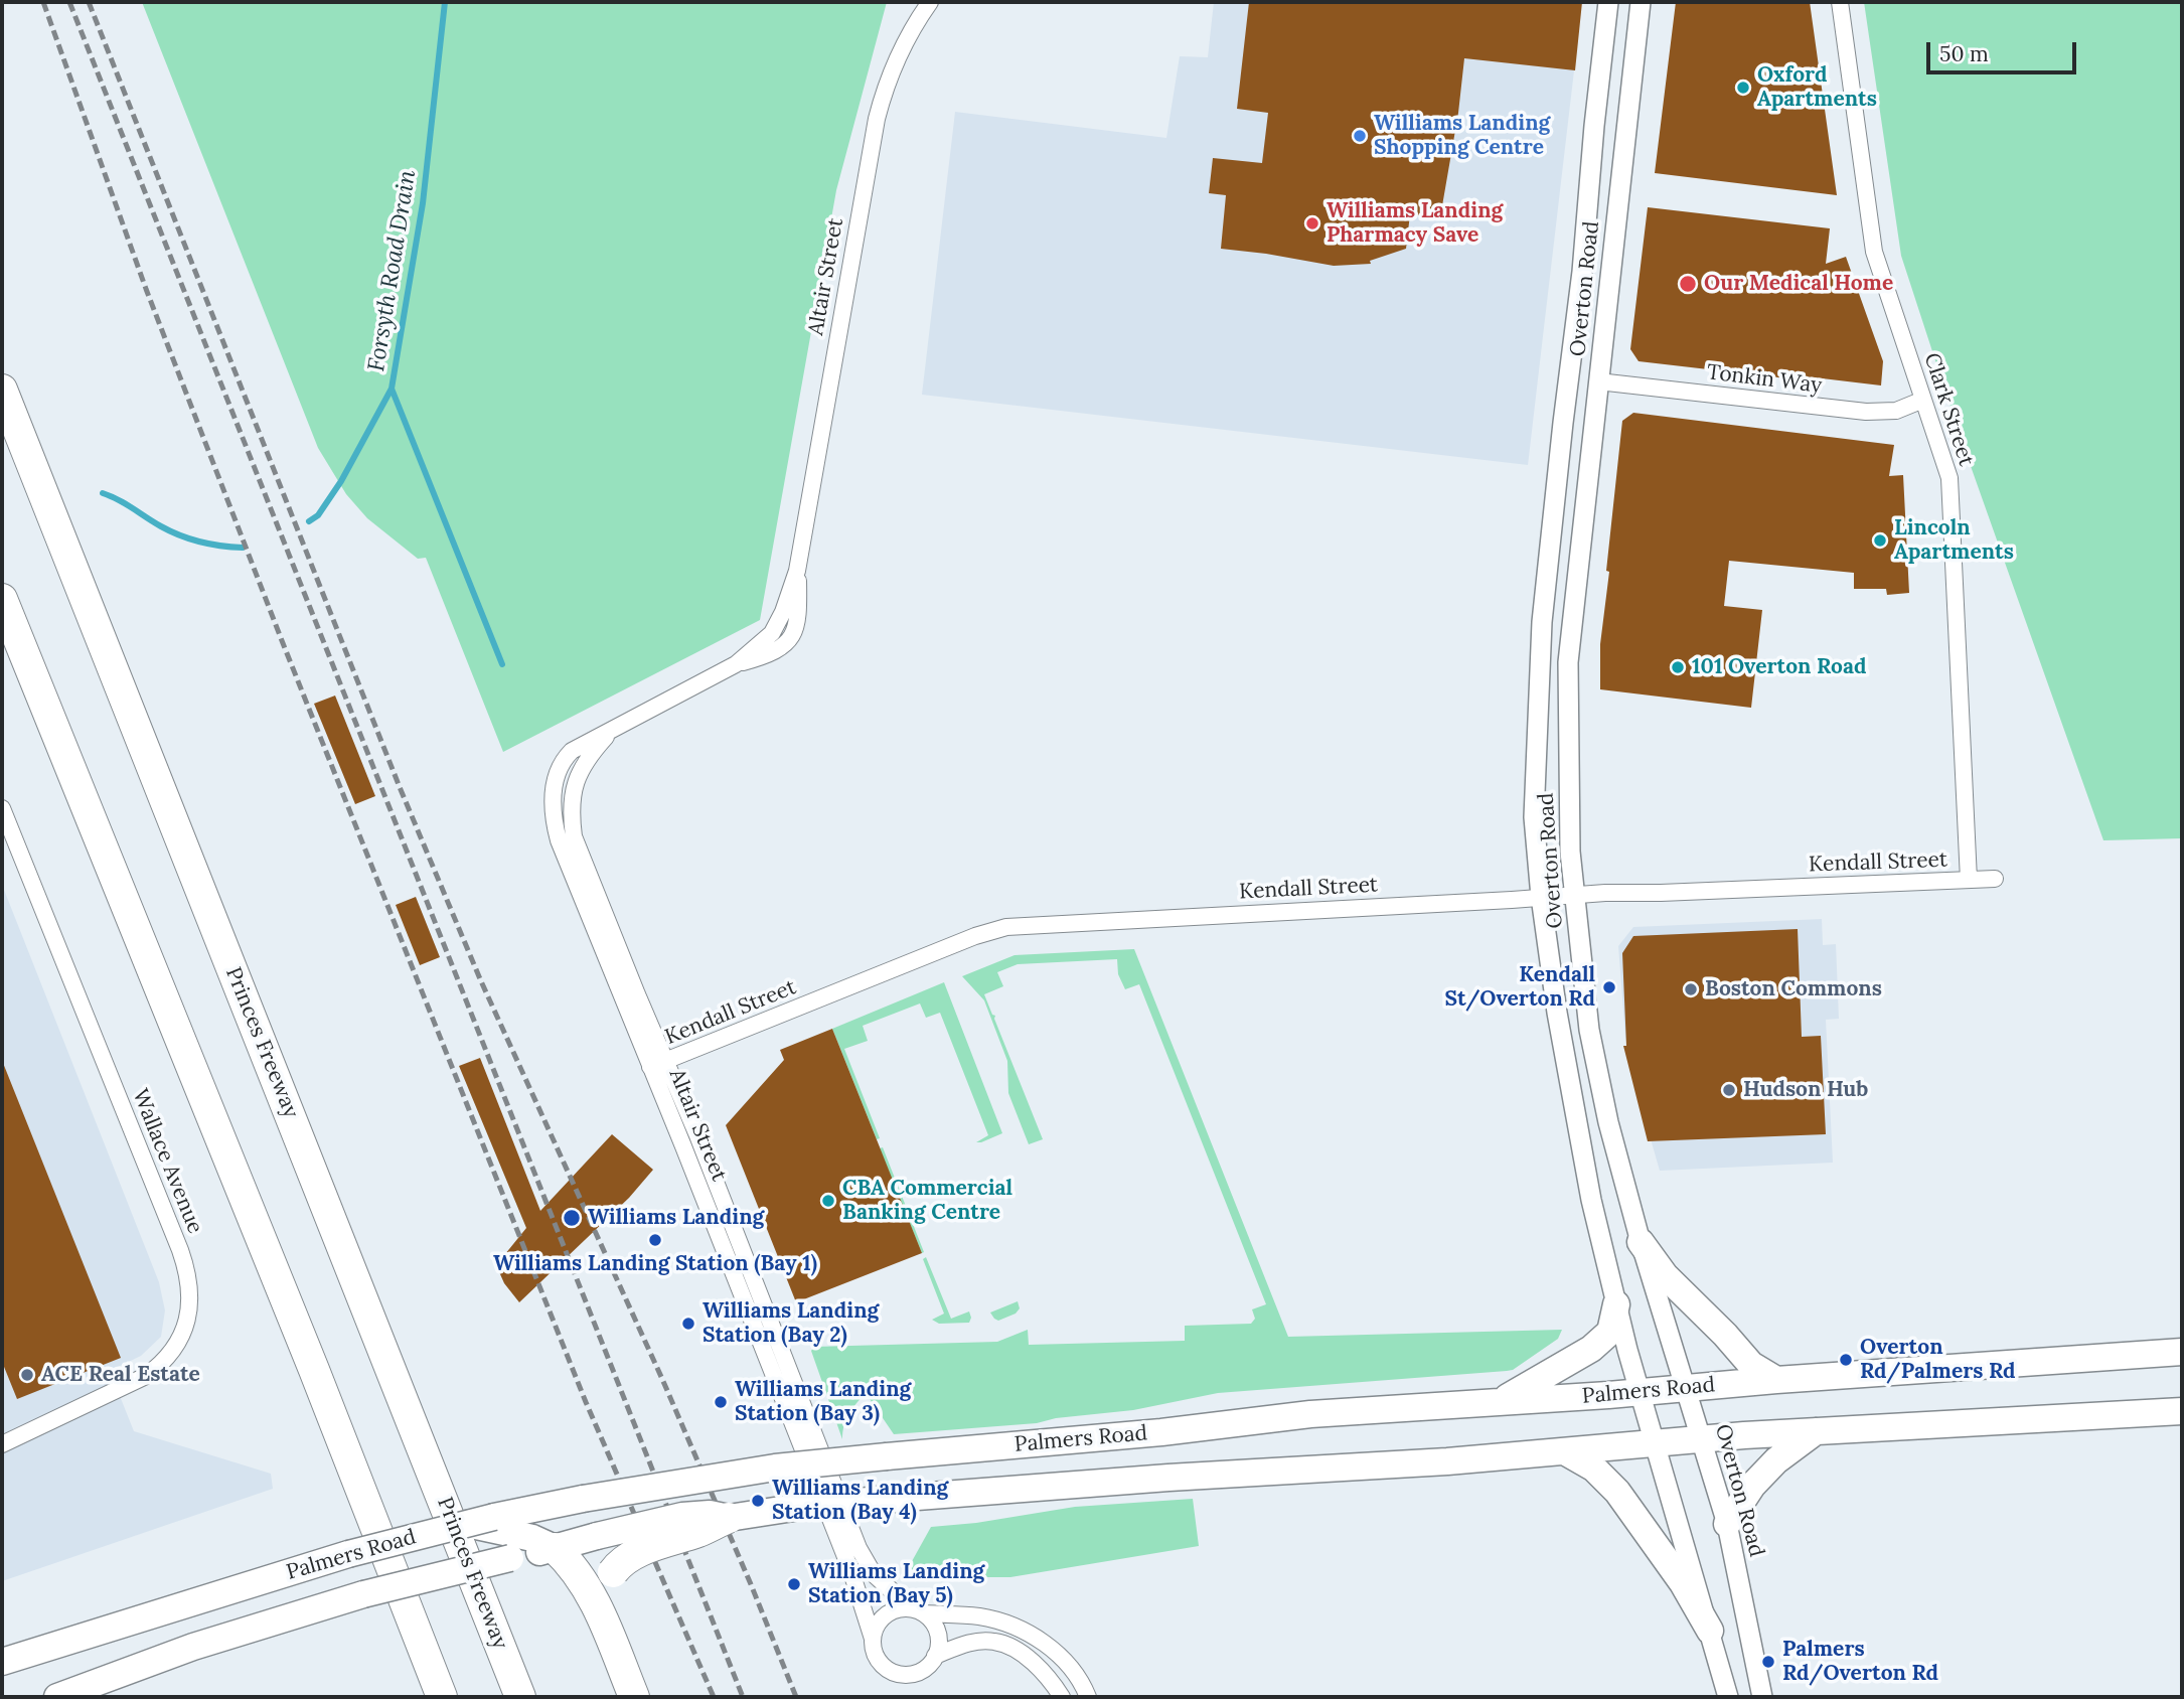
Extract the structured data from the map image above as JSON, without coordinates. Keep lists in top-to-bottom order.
{
  "streets": {
    "highway": ["Princes Freeway", "Palmers Road"],
    "street": [
      "Altair Street",
      "Overton Road",
      "Tonkin Way",
      "Clark Street",
      "Kendall Street",
      "Wallace Avenue"
    ]
  },
  "crossings": [
    ["Altair Street", "Kendall Street"],
    ["Overton Road", "Tonkin Way"],
    ["Overton Road", "Kendall Street"],
    ["Overton Road", "Palmers Road"],
    ["Tonkin Way", "Clark Street"],
    ["Clark Street", "Kendall Street"]
  ],
  "water": ["Forsyth Road Drain"],
  "places": [
    "Oxford Apartments",
    "Williams Landing Shopping Centre",
    "Williams Landing Pharmacy Save",
    "Our Medical Home",
    "Lincoln Apartments",
    "101 Overton Road",
    "Kendall St/Overton Rd",
    "Boston Commons",
    "Hudson Hub",
    "CBA Commercial Banking Centre",
    "Williams Landing",
    "Williams Landing Station (Bay 1)",
    "Williams Landing Station (Bay 2)",
    "Overton Rd/Palmers Rd",
    "ACE Real Estate",
    "Williams Landing Station (Bay 3)",
    "Williams Landing Station (Bay 4)",
    "Williams Landing Station (Bay 5)",
    "Palmers Rd/Overton Rd"
  ],
  "scale_bar": "50 m"
}
